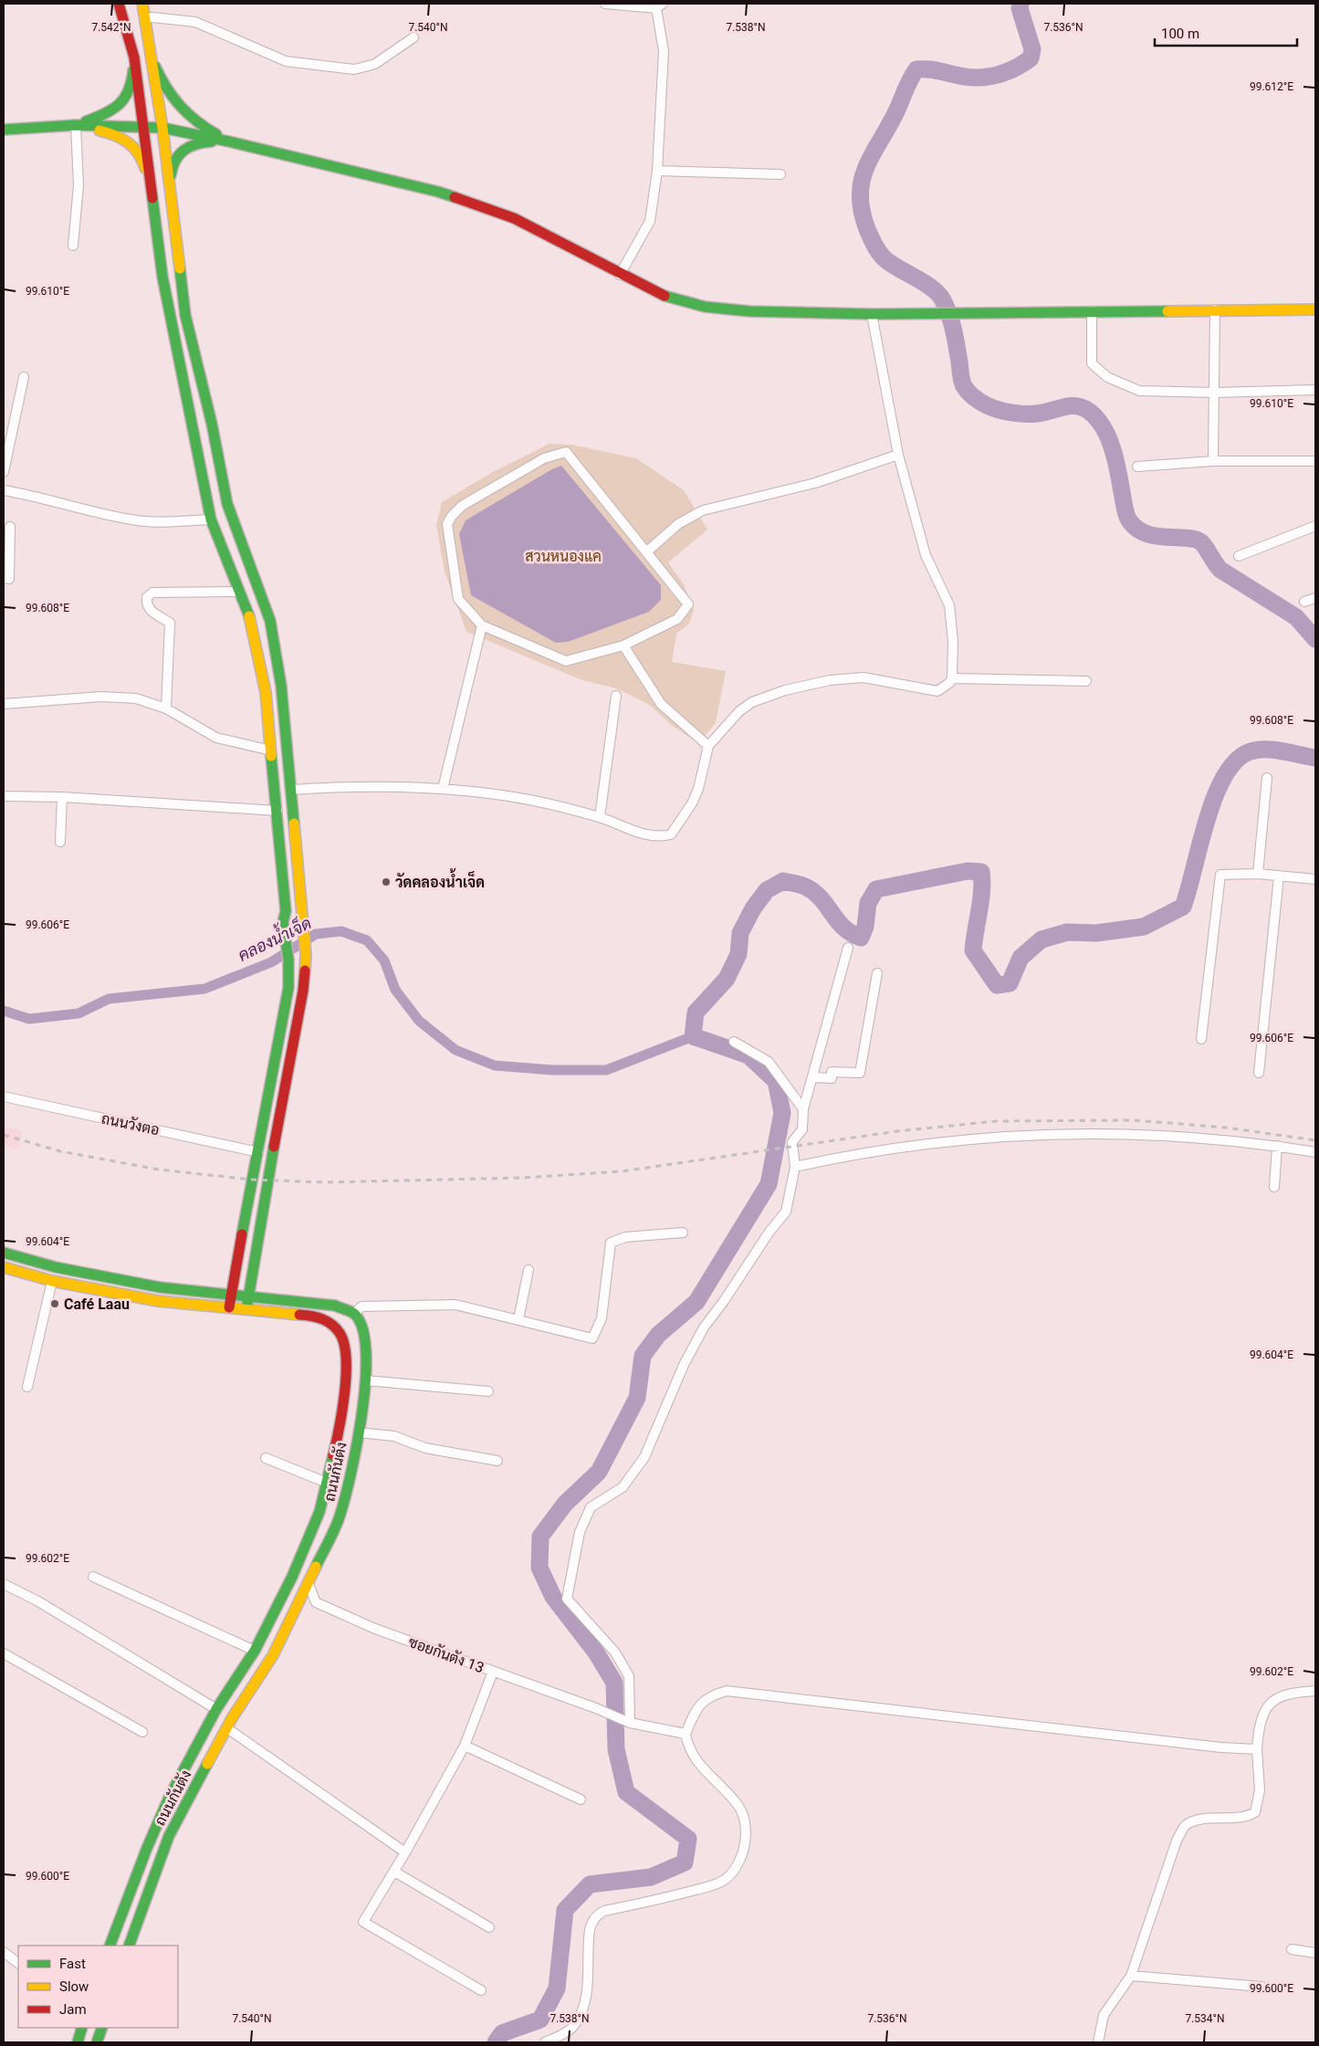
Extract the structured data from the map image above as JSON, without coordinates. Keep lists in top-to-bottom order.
{
  "streets": {
    "main road": ["ถนนกันตัง"],
    "street": ["ถนนวังตอ", "ซอยกันตัง 13"]
  },
  "crossings": [
    ["ถนนกันตัง", "ซอยกันตัง 13"]
  ],
  "water": ["คลองน้ำเจ็ด"],
  "parks": ["สวนหนองแค"],
  "places": ["วัดคลองน้ำเจ็ด", "Café Laau"],
  "legend": ["Fast", "Slow", "Jam"],
  "scale_bar": "100 m",
  "coordinates": [
    "7.542°N",
    "7.540°N",
    "7.538°N",
    "7.536°N",
    "99.612°E",
    "99.610°E",
    "99.608°E",
    "99.606°E",
    "99.604°E",
    "99.602°E",
    "99.600°E",
    "7.534°N"
  ]
}
